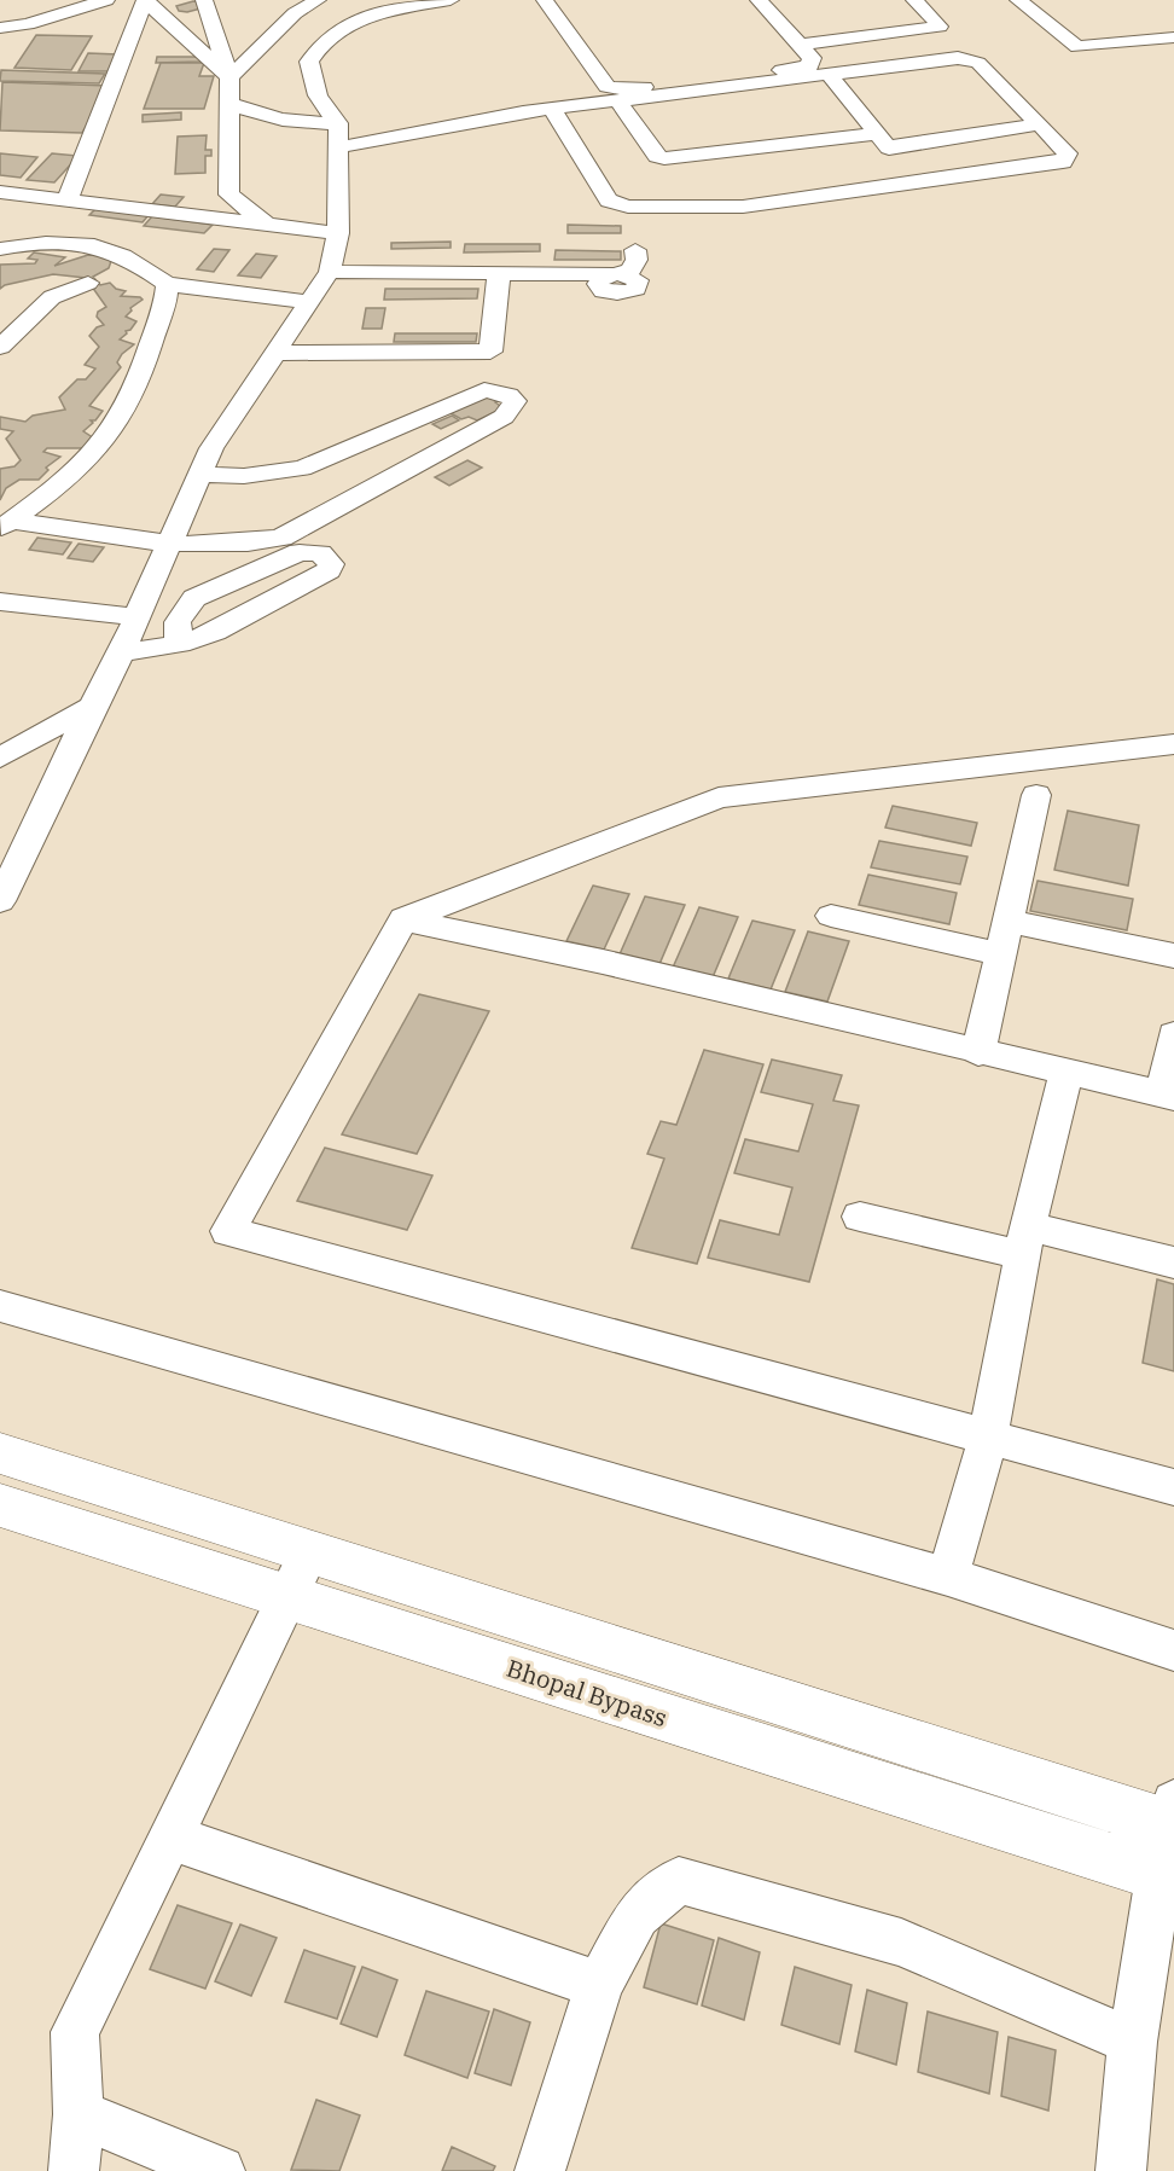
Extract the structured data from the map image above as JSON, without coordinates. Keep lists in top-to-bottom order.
{
  "streets": {
    "main road": ["Bhopal Bypass"]
  }
}
